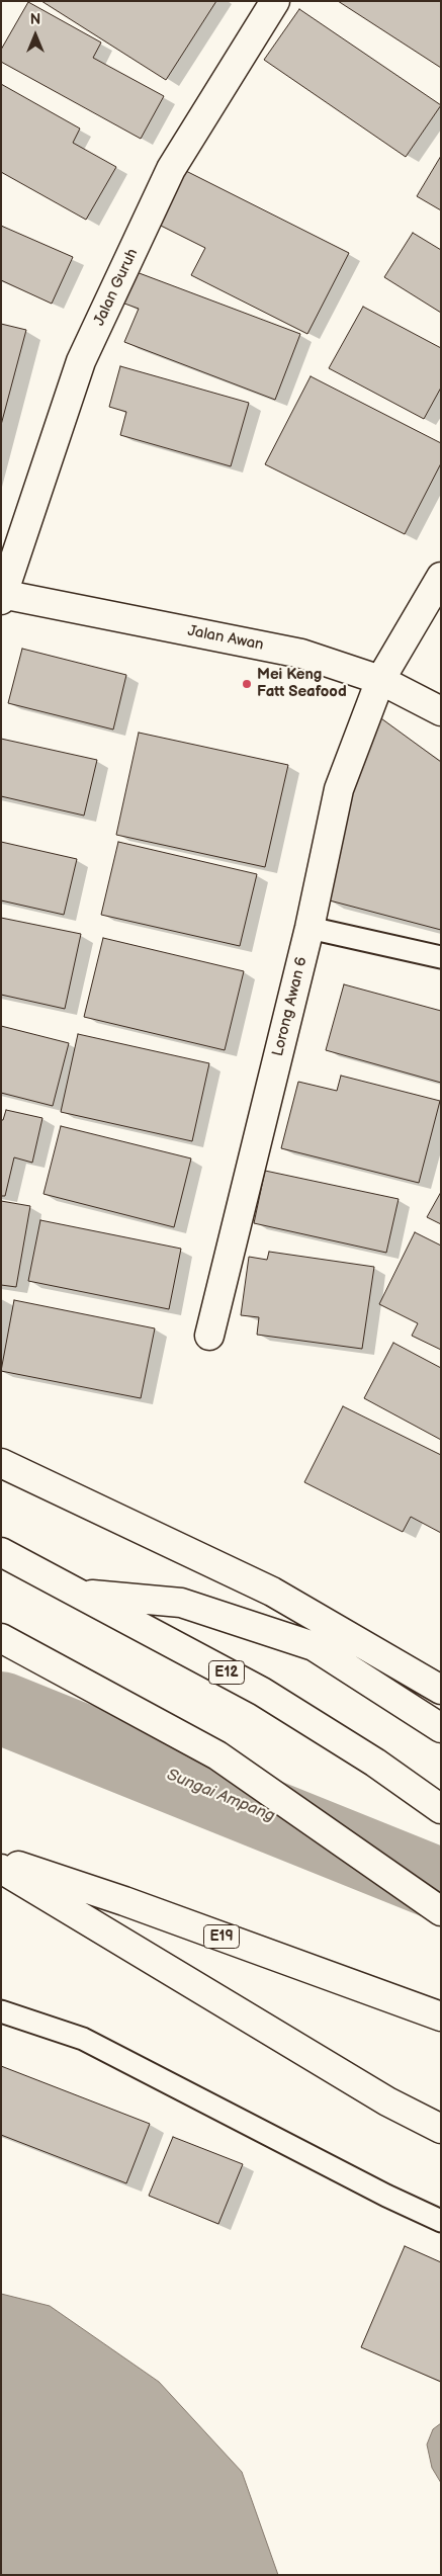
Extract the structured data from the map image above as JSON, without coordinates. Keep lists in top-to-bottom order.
{
  "streets": {
    "main road": [
      "Jalan Guruh",
      "Jalan Awan",
      "Lorong Awan 6",
      "E12",
      "E19"
    ]
  },
  "crossings": [
    ["Jalan Guruh", "Jalan Awan"],
    ["Jalan Awan", "Lorong Awan 6"]
  ],
  "water": ["Sungai Ampang"],
  "places": ["Mei Keng Fatt Seafood"],
  "north": "top"
}
